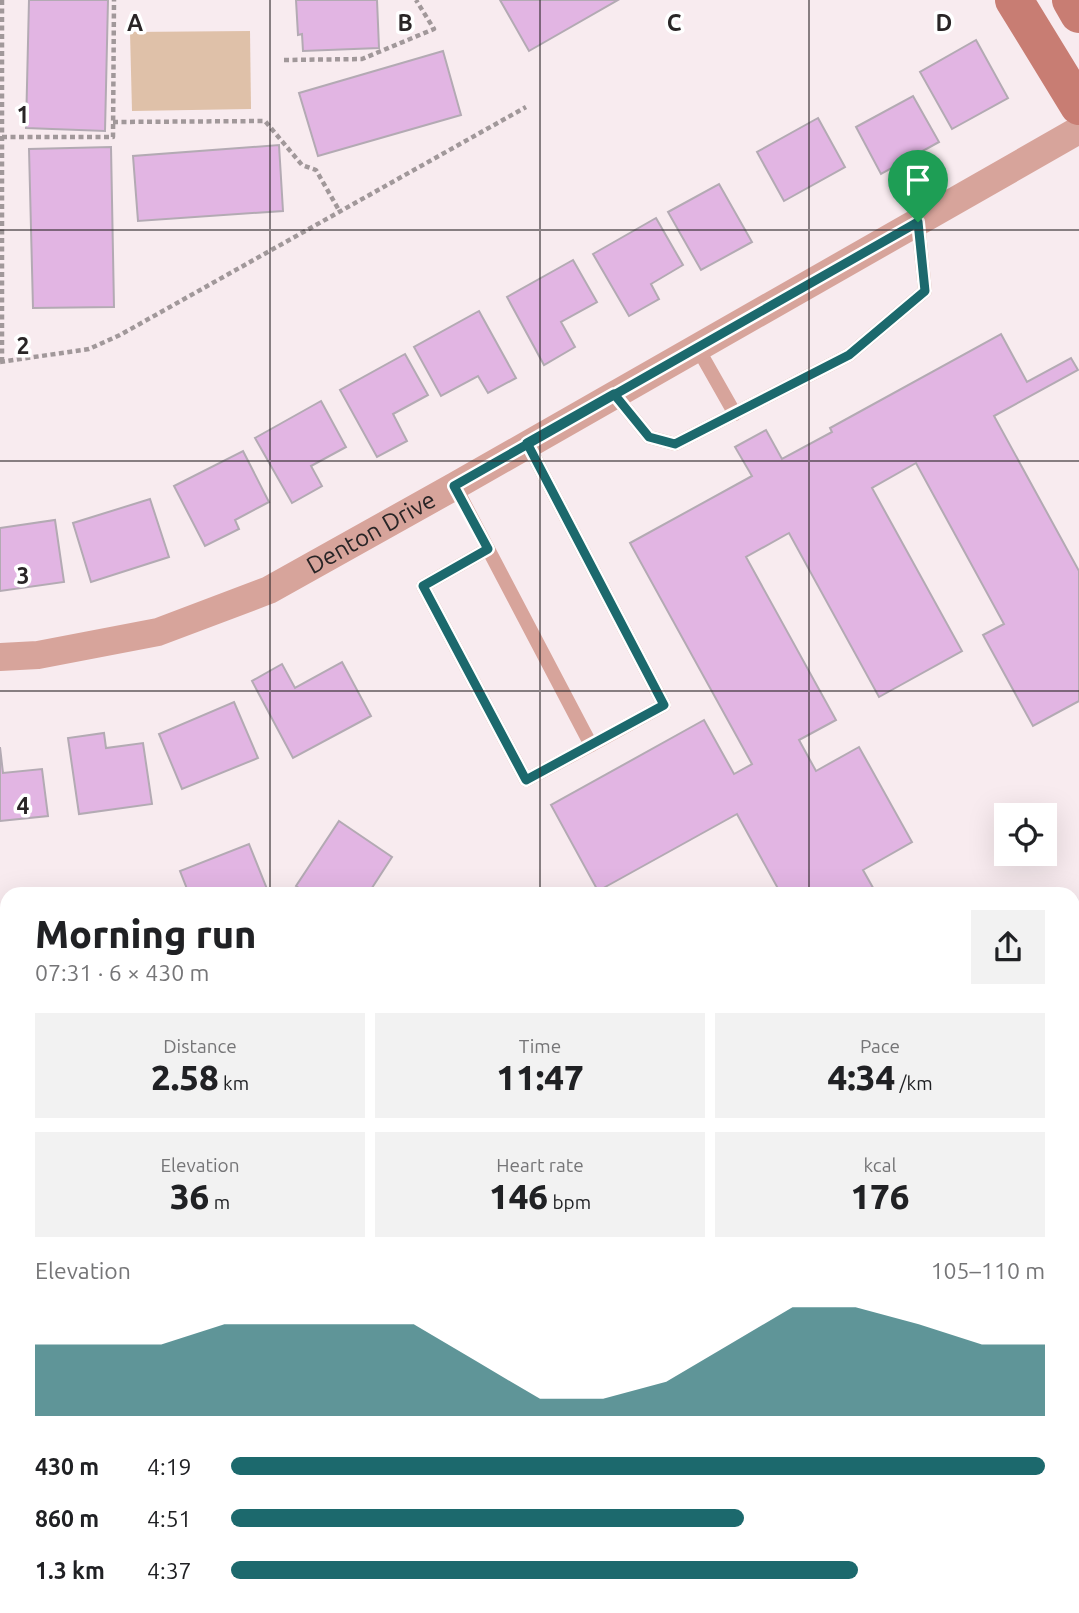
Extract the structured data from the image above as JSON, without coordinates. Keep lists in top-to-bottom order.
{
  "streets": {
    "street": ["Denton Drive"]
  },
  "page": {
    "heading": ["Morning run", "07:31 · 6 × 430 m"],
    "stats": [
      ["Distance", "2.58 km"],
      ["Time", "11:47"],
      ["Pace", "4:34 /km"],
      ["Elevation", "36 m"],
      ["Heart rate", "146 bpm"],
      ["kcal", "176"]
    ],
    "chart": ["Elevation", "105–110 m"],
    "list": [
      {
        "name": "430 m",
        "note": "4:19"
      },
      {
        "name": "860 m",
        "note": "4:51"
      },
      {
        "name": "1.3 km",
        "note": "4:37"
      }
    ]
  },
  "grid": {
    "columns": [
      "A",
      "B",
      "C",
      "D"
    ],
    "rows": [
      "1",
      "2",
      "3",
      "4"
    ]
  }
}
